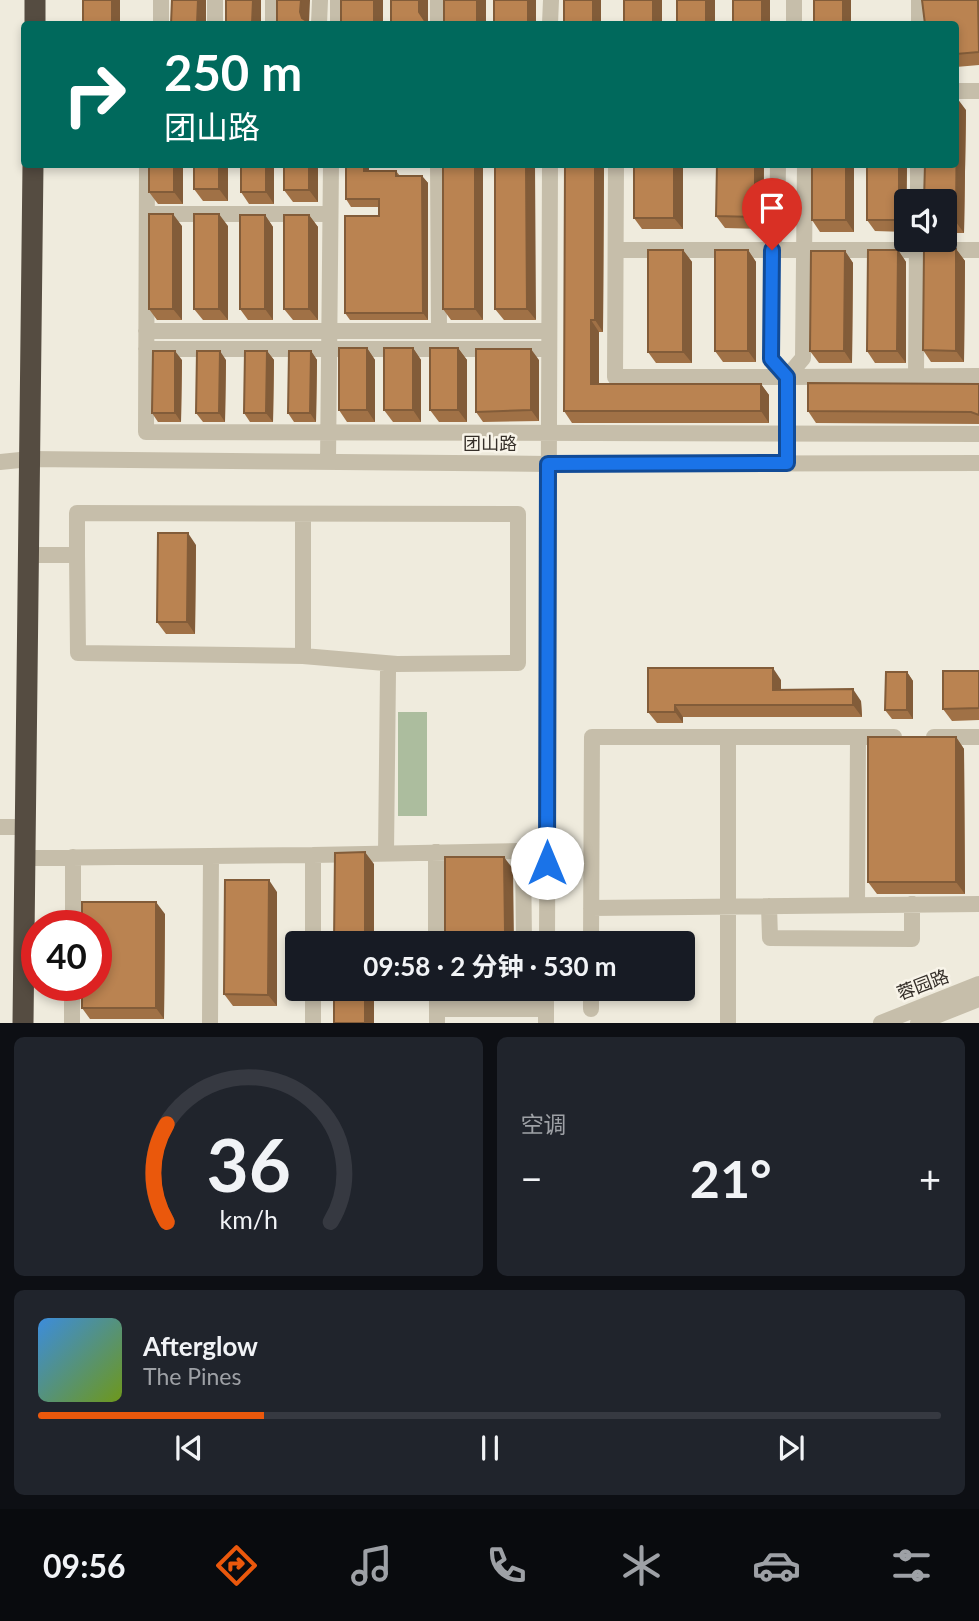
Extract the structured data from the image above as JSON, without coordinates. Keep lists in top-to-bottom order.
{
  "streets": {
    "street": ["团山路", "蓉园路"]
  },
  "page": {
    "turn": ["250 m", "团山路"],
    "limit": "40",
    "trip": "09:58 · 2 分钟 · 530 m",
    "tile": "空调",
    "heat": ["−", "21°", "+"],
    "song": ["Afterglow", "The Pines"],
    "tabs": "09:56",
    "gauge": ["36", "km/h"]
  }
}
